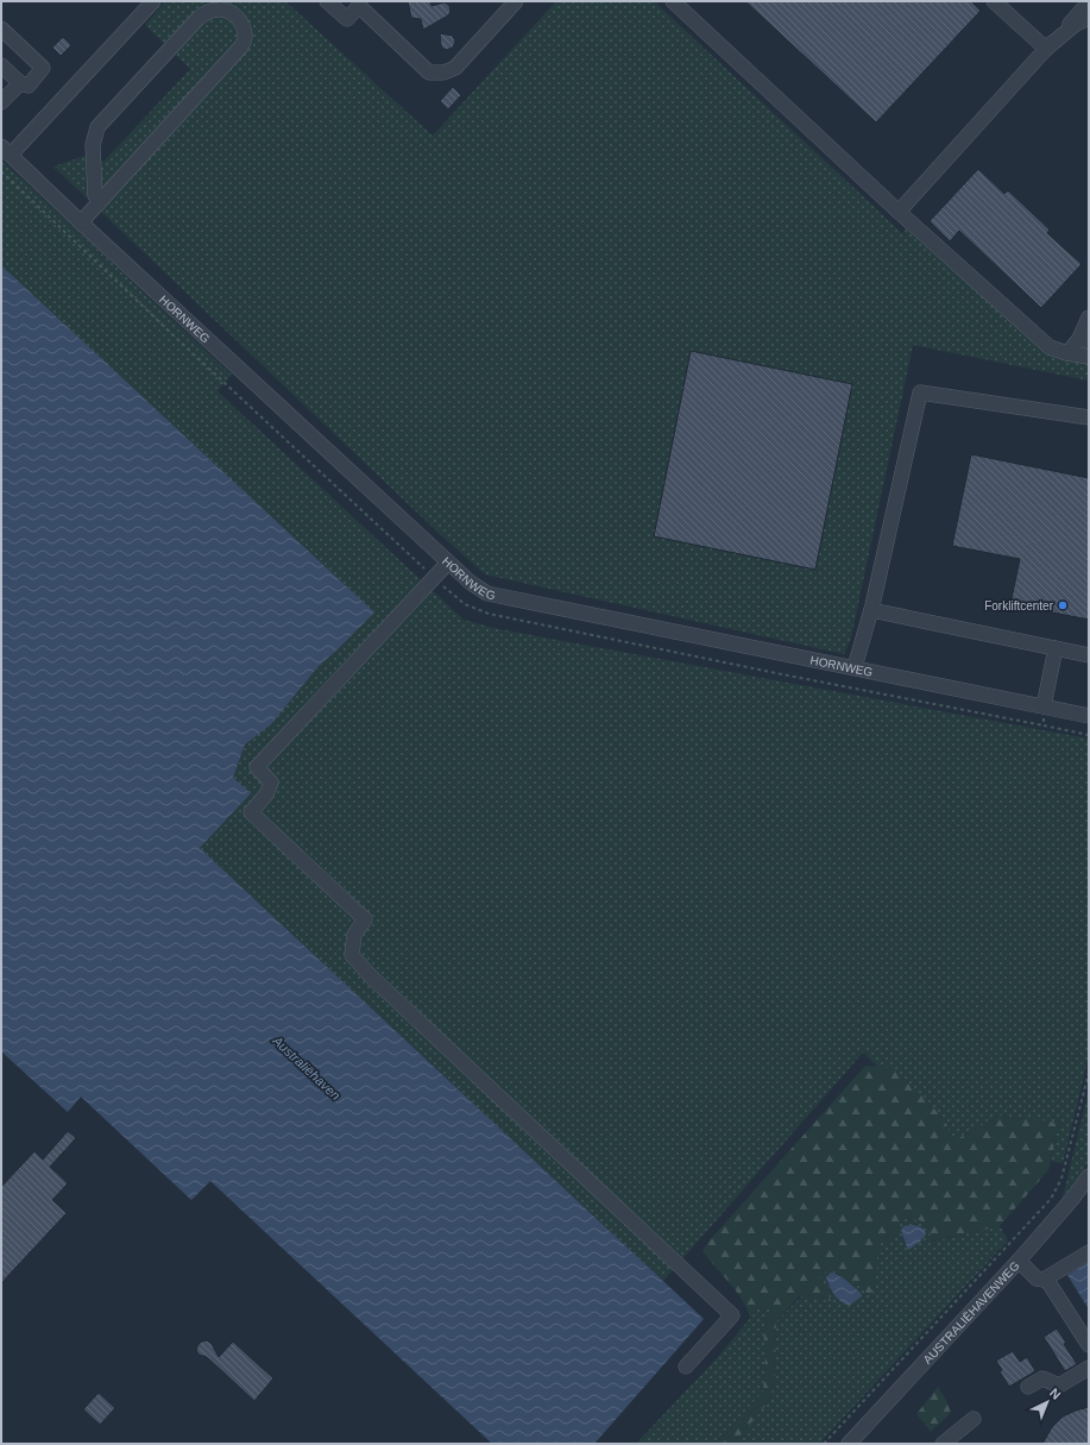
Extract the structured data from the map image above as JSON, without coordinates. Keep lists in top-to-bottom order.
{
  "streets": {
    "street": ["HORNWEG", "AUSTRALIËHAVENWEG"]
  },
  "water": ["Australiëhaven"],
  "places": ["Forkliftcenter"],
  "north": "top right"
}
